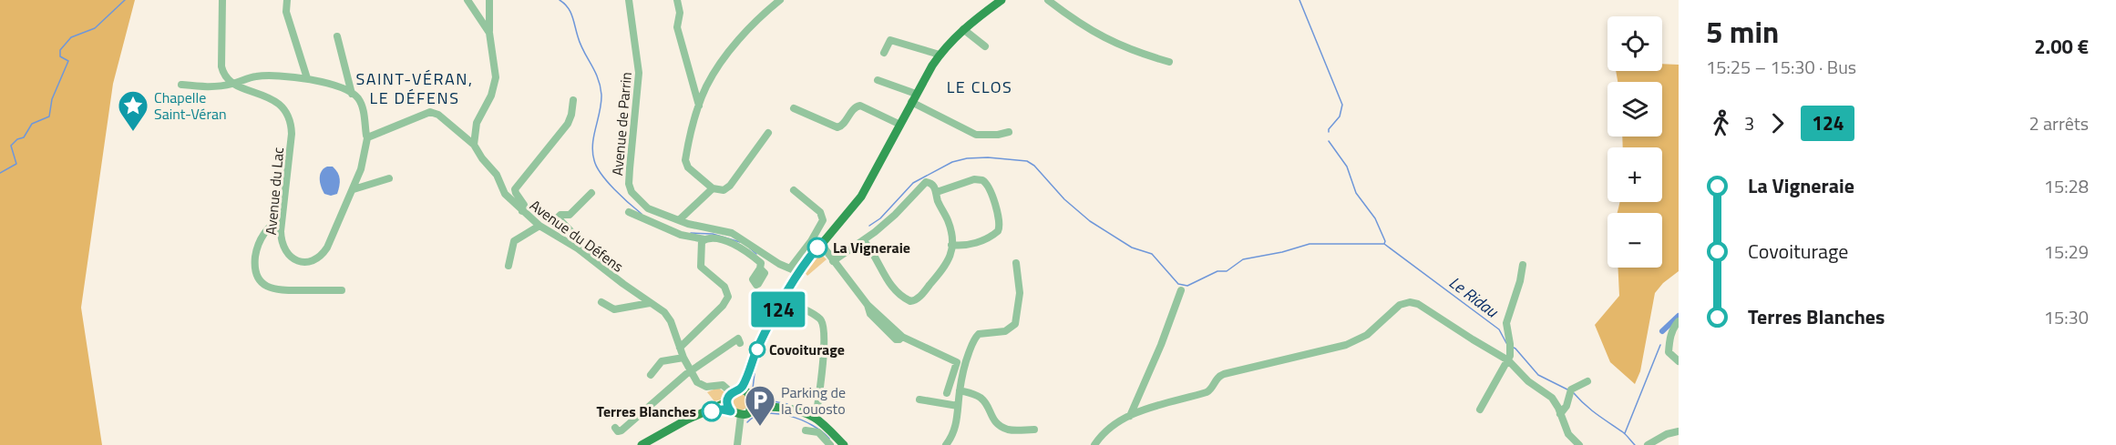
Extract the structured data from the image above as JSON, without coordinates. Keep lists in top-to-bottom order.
{
  "streets": {
    "street": ["Avenue de Parrin", "Avenue du Lac", "Avenue du Défens"]
  },
  "crossings": [
    ["Avenue du Lac", "Avenue du Défens"]
  ],
  "districts": ["SAINT-VÉRAN, LE DÉFENS", "LE CLOS"],
  "water": ["Le Ridau"],
  "places": {
    "place": ["Chapelle Saint-Véran"],
    "other": ["La Vigneraie", "Covoiturage", "Terres Blanches"],
    "parking": ["Parking de la Couosto"]
  },
  "lines": ["bus line 124"],
  "page": {
    "on_map": "124",
    "heading": ["5 min", "15:25 – 15:30 · Bus", "2.00 €"],
    "map_buttons": ["+", "−"],
    "legs": ["3", "124", "2 arrêts"],
    "list": [
      {
        "name": "La Vigneraie",
        "value": "15:28"
      },
      {
        "name": "Covoiturage",
        "value": "15:29"
      },
      {
        "name": "Terres Blanches",
        "value": "15:30"
      }
    ]
  }
}
